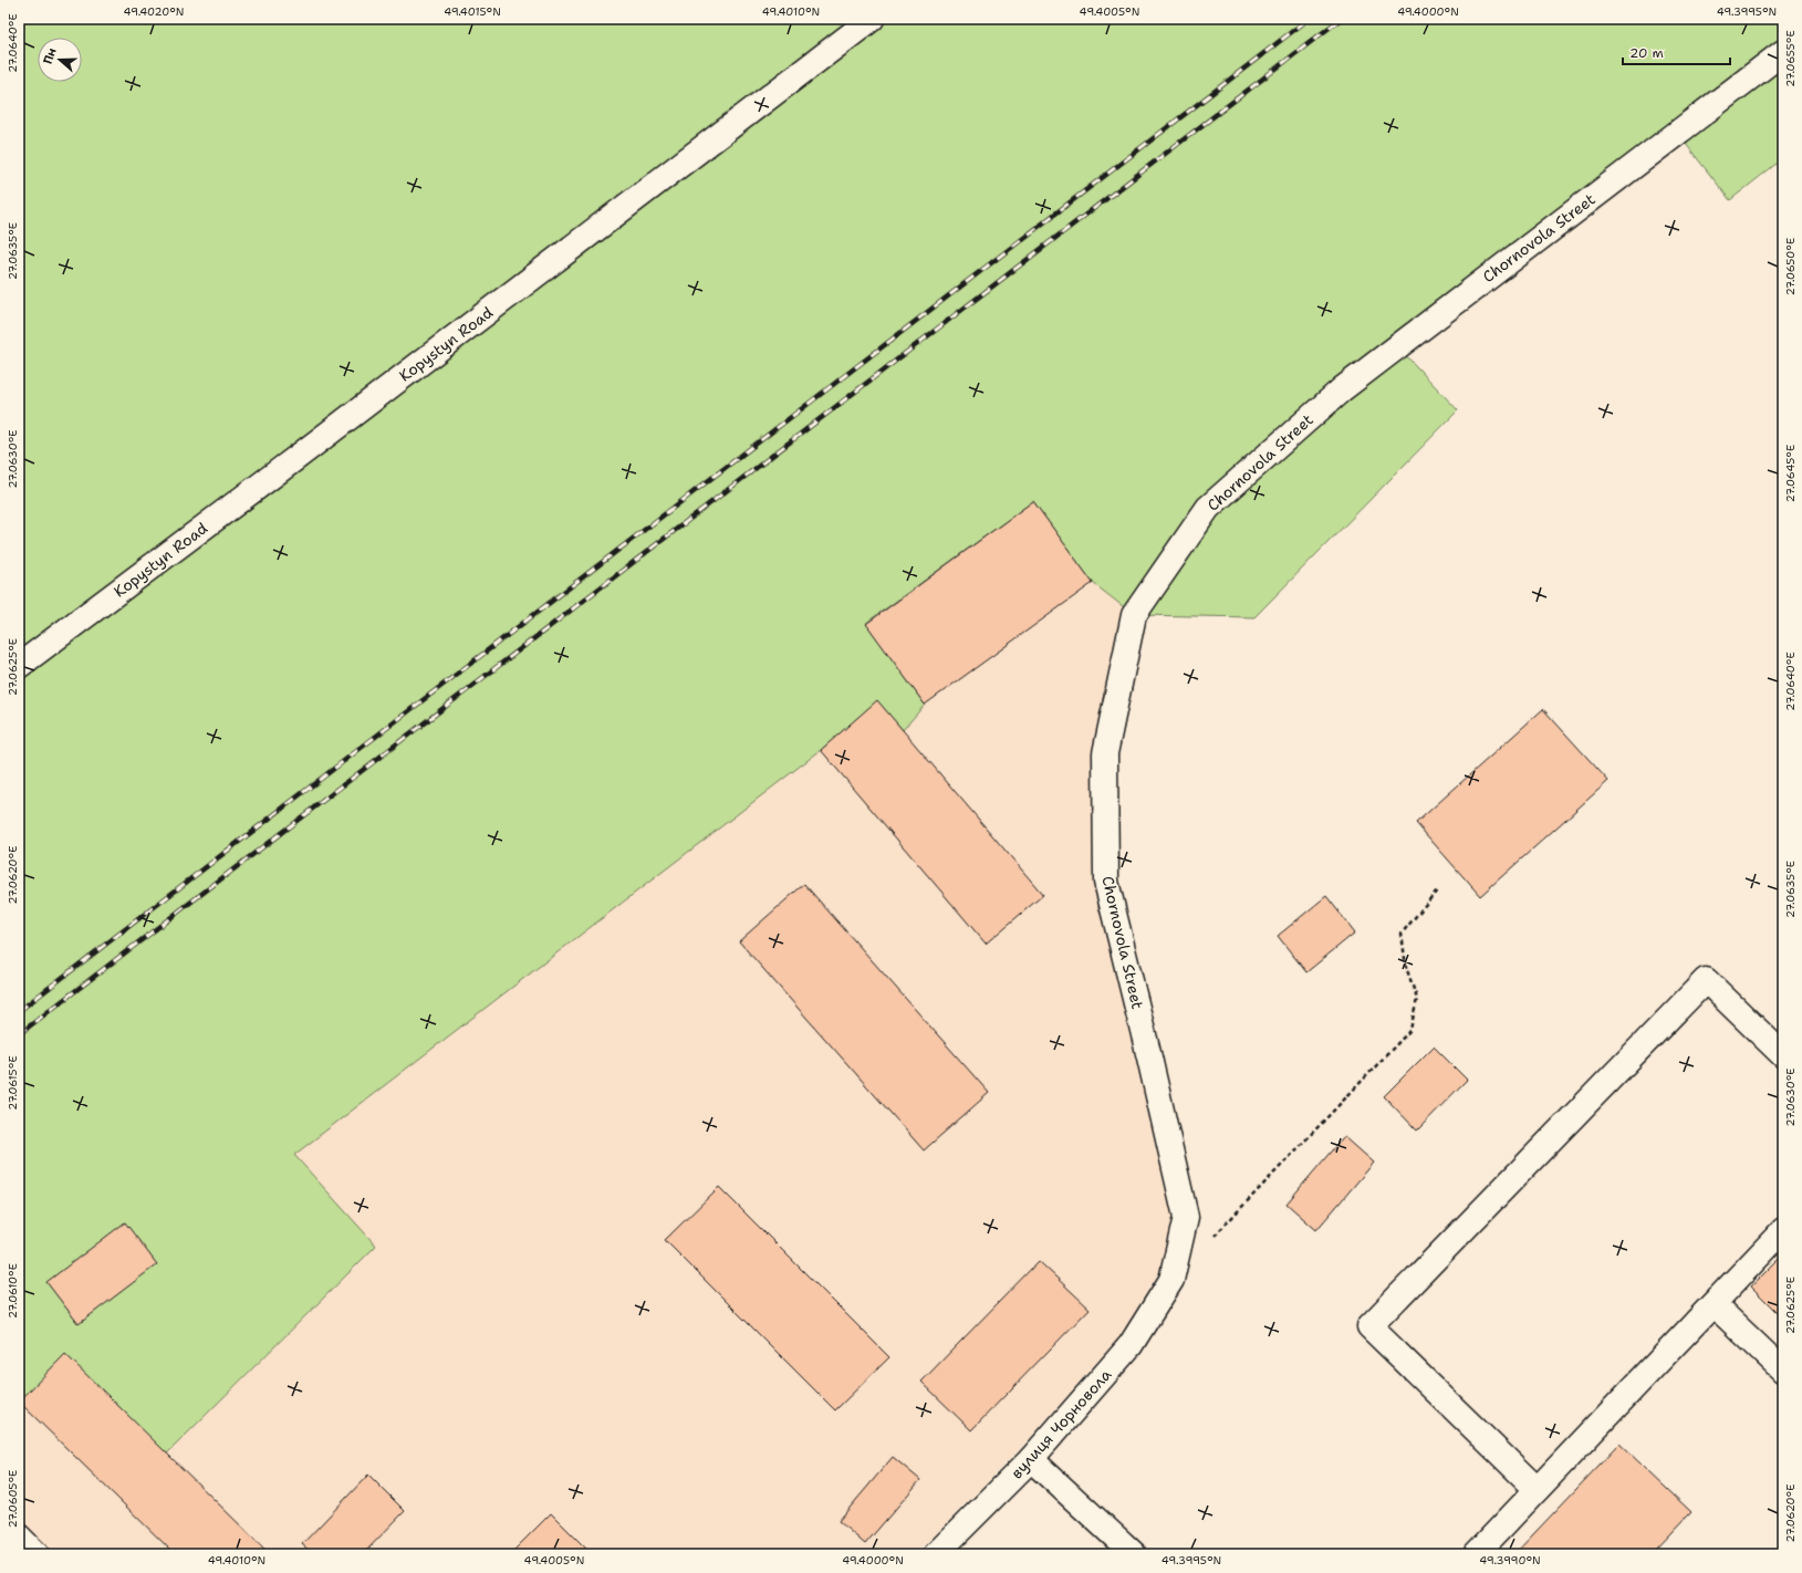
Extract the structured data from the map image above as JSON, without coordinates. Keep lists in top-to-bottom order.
{
  "streets": {
    "street": ["Chornovola Street", "Kopystyn Road", "вулиця Чорновола"]
  },
  "crossings": [
    ["Chornovola Street", "вулиця Чорновола"]
  ],
  "scale_bar": "20 m",
  "north": "left",
  "coordinates": [
    "49.4020°N",
    "49.4015°N",
    "49.4010°N",
    "49.4005°N",
    "49.4000°N",
    "49.3995°N",
    "27.0640°E",
    "27.0655°E",
    "27.0635°E",
    "27.0650°E",
    "27.0630°E",
    "27.0645°E",
    "27.0625°E",
    "27.0620°E",
    "27.0615°E",
    "27.0610°E",
    "27.0605°E",
    "49.3990°N"
  ]
}
